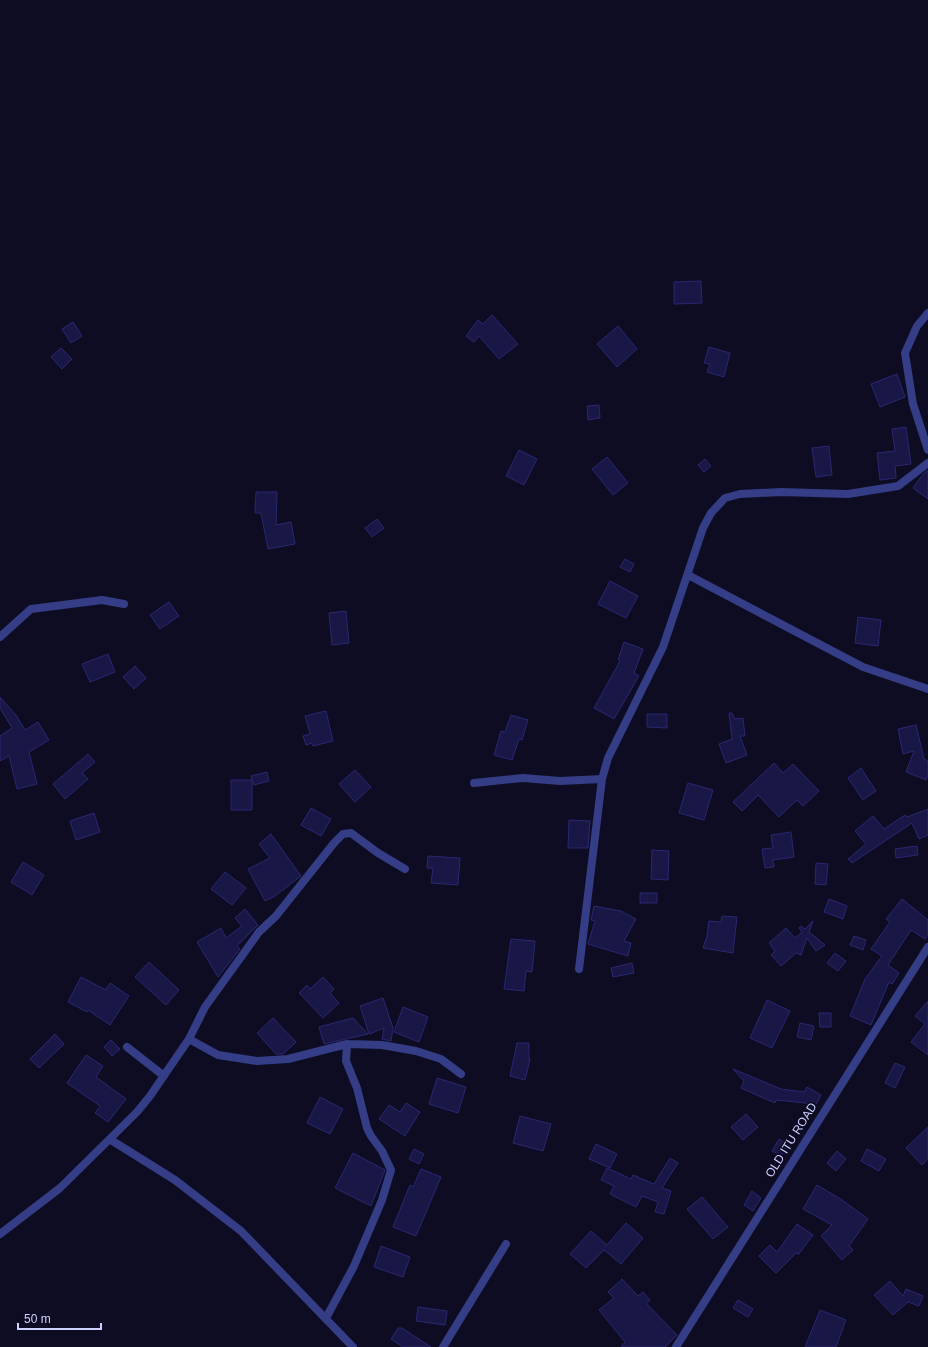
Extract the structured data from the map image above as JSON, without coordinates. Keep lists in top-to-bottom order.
{
  "streets": {
    "street": ["OLD ITU ROAD"]
  },
  "scale_bar": "50 m"
}
